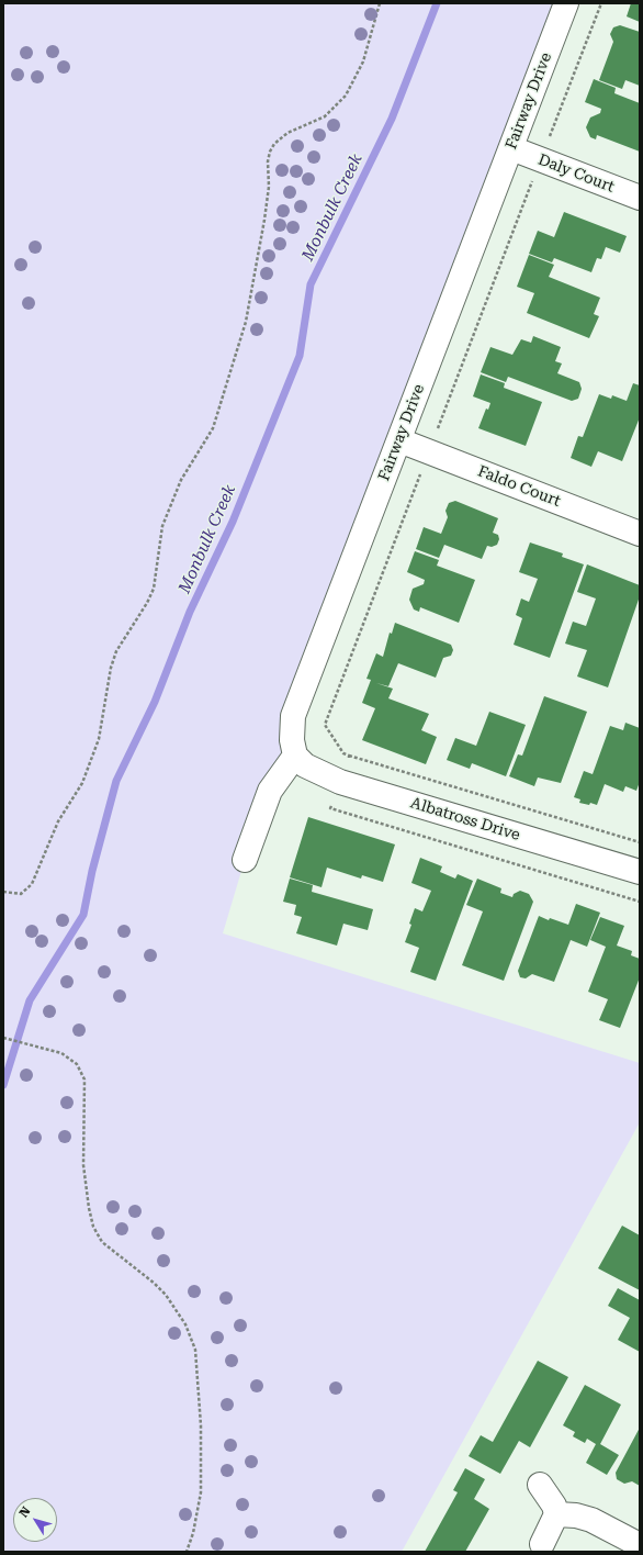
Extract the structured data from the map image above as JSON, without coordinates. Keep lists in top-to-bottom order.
{
  "streets": {
    "street": [
      "Fairway Drive",
      "Daly Court",
      "Faldo Court",
      "Albatross Drive"
    ]
  },
  "crossings": [
    ["Fairway Drive", "Daly Court"],
    ["Fairway Drive", "Faldo Court"],
    ["Fairway Drive", "Albatross Drive"]
  ],
  "water": ["Monbulk Creek"],
  "north": "top left"
}
